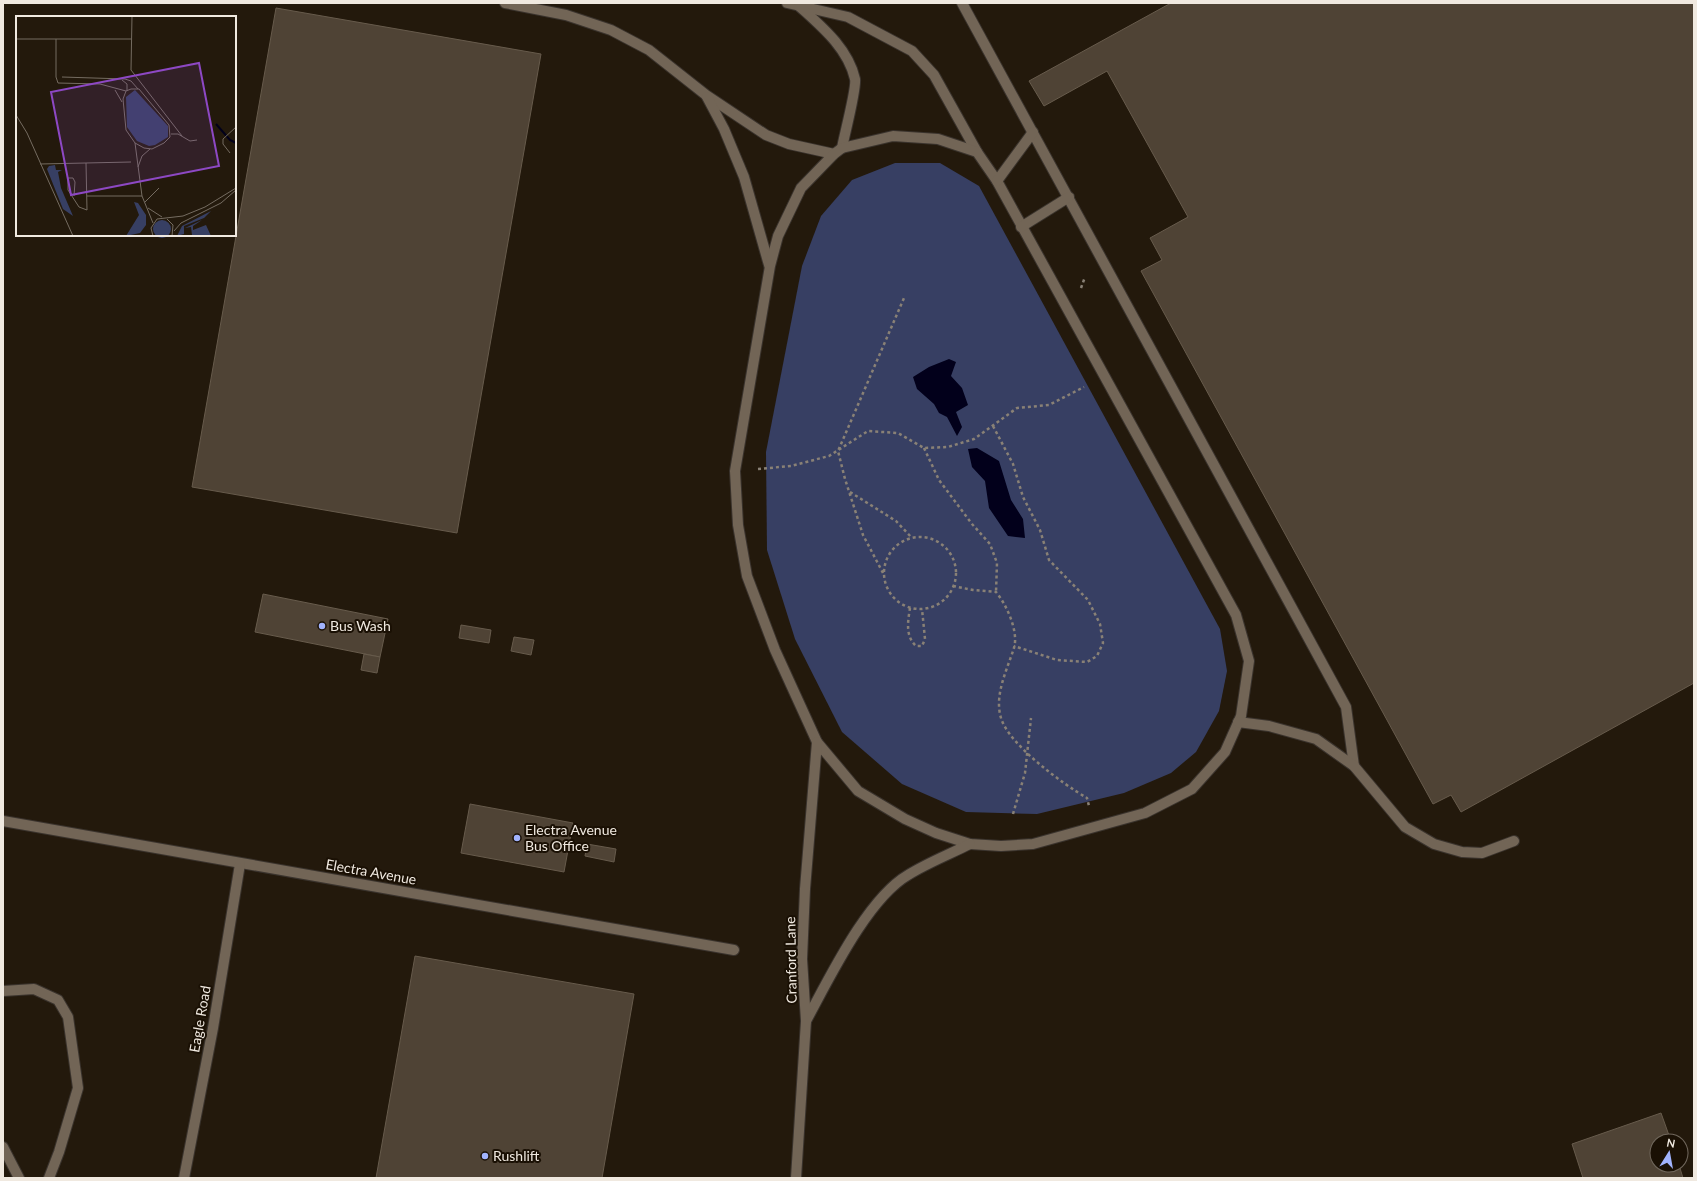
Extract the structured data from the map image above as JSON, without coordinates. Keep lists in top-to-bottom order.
{
  "streets": {
    "lane": ["Electra Avenue", "Cranford Lane", "Eagle Road"]
  },
  "crossings": [
    ["Electra Avenue", "Eagle Road"]
  ],
  "places": ["Bus Wash", "Electra Avenue Bus Office", "Rushlift"],
  "north": "top"
}
